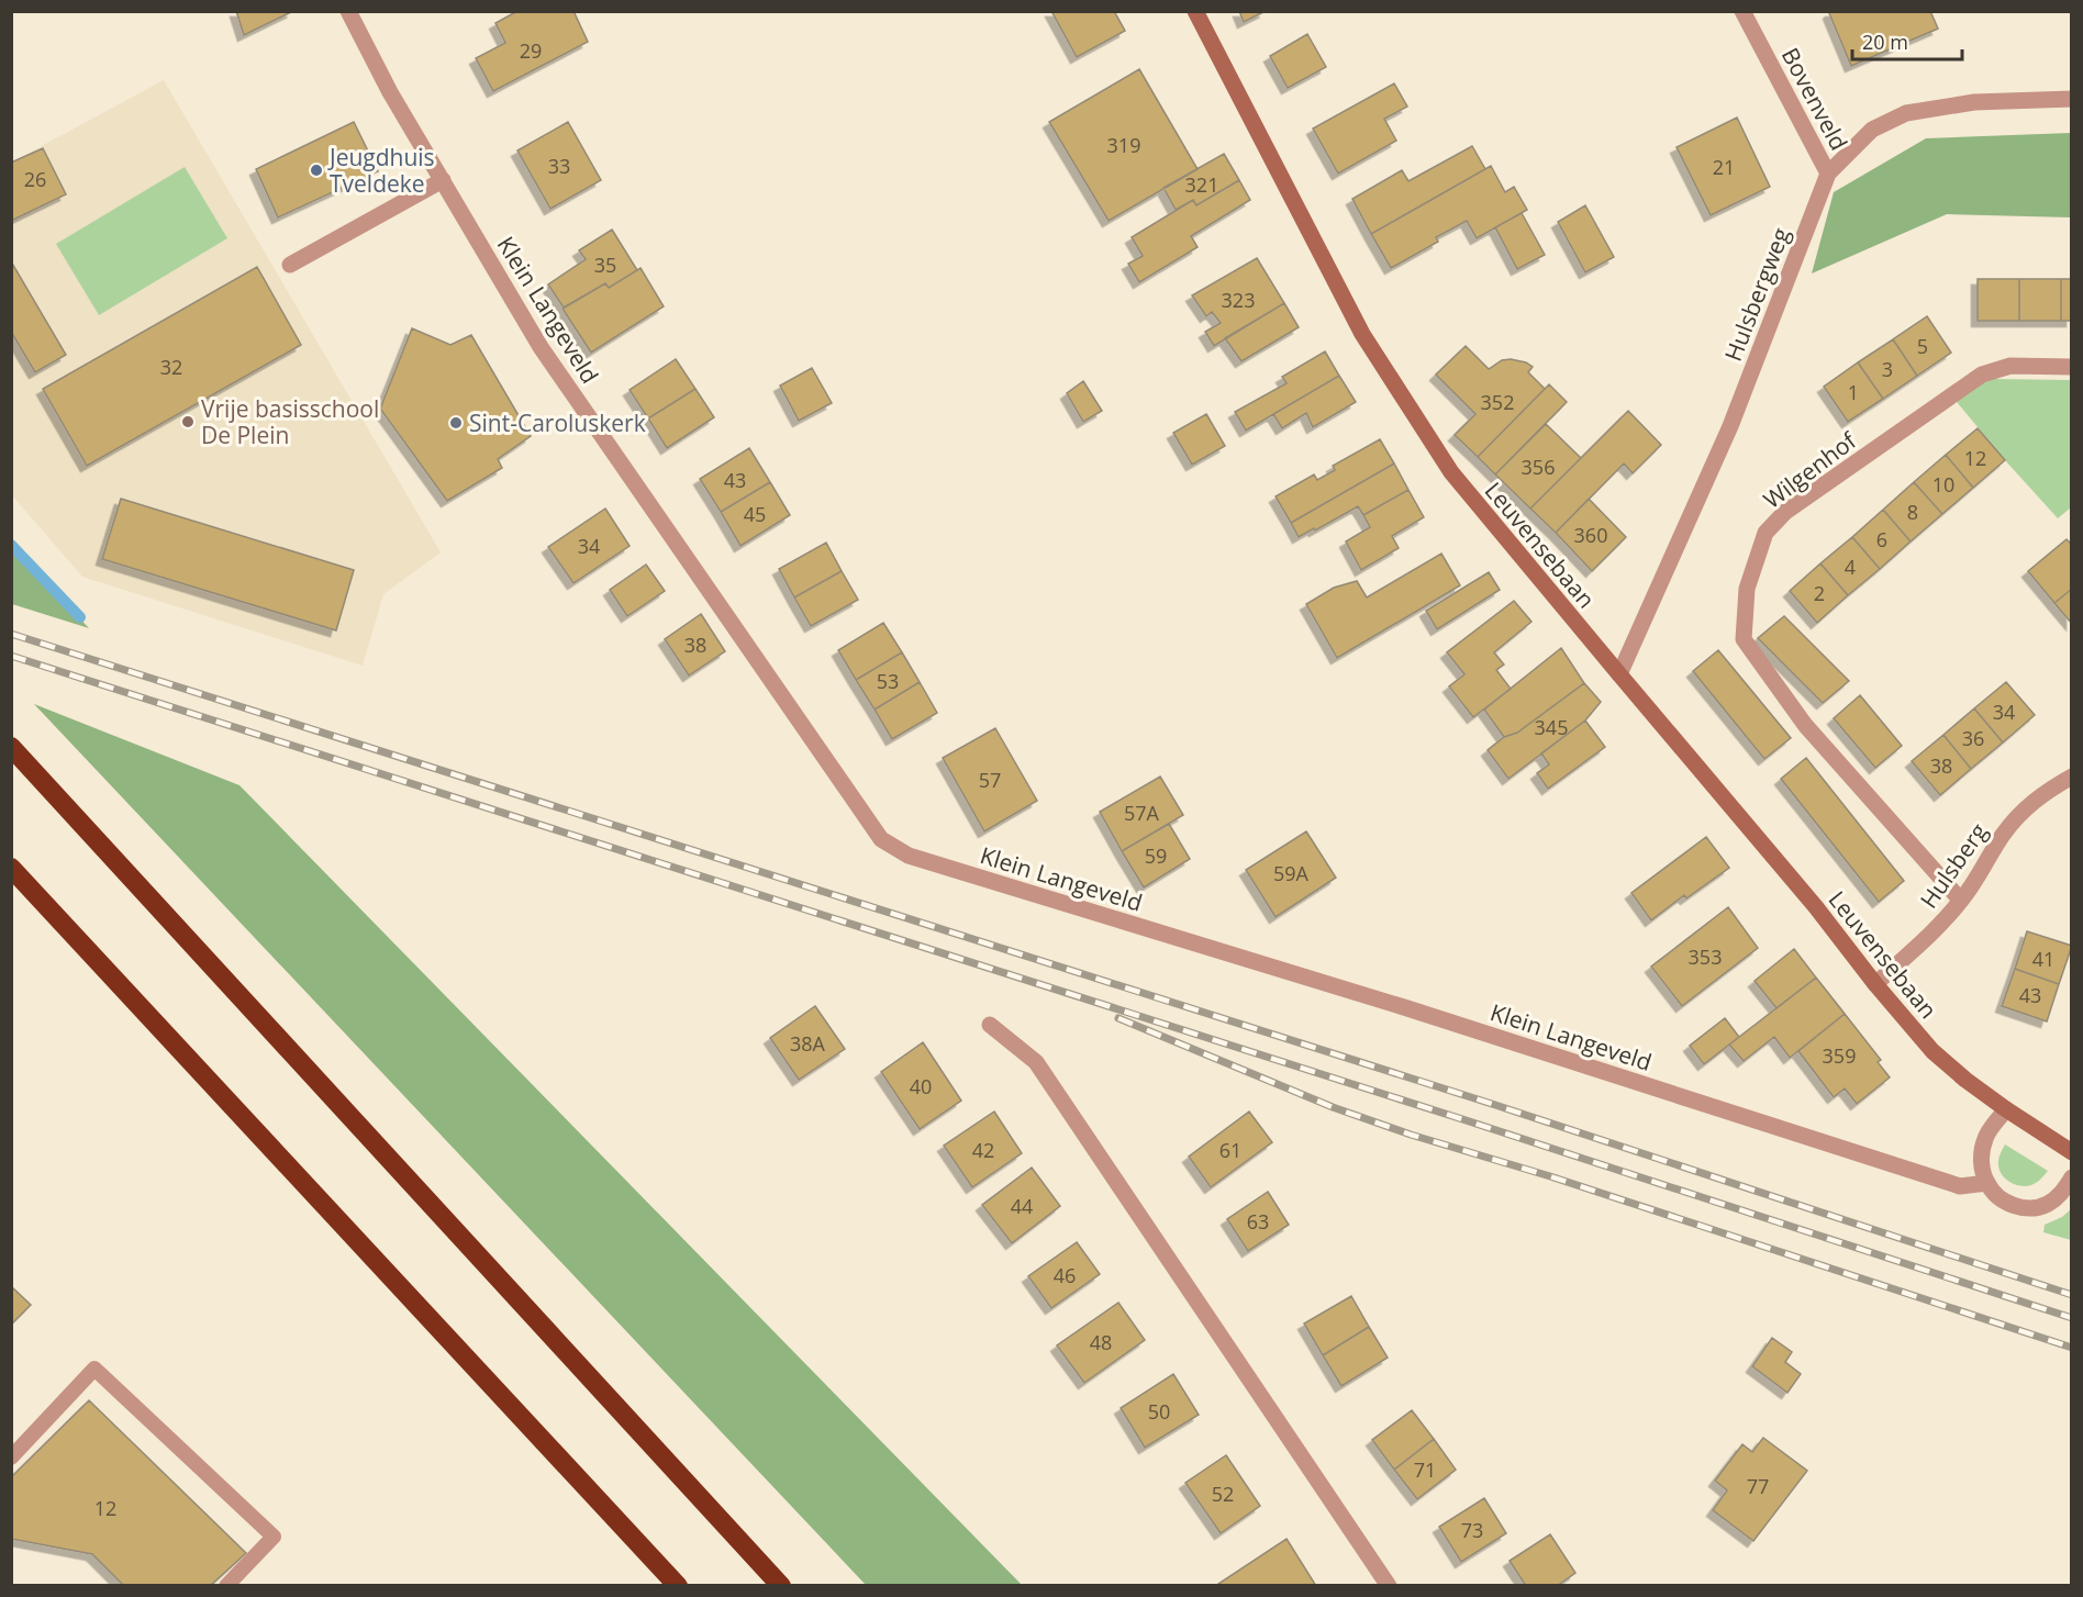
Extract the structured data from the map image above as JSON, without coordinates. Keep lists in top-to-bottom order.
{
  "streets": {
    "street": [
      "Bovenveld",
      "Hulsbergweg",
      "Klein Langeveld",
      "Wilgenhof",
      "Leuvensebaan",
      "Hulsberg"
    ]
  },
  "crossings": [
    ["Bovenveld", "Hulsbergweg"],
    ["Hulsbergweg", "Leuvensebaan"],
    ["Wilgenhof", "Hulsberg"],
    ["Leuvensebaan", "Hulsberg"]
  ],
  "places": ["Jeugdhuis Tveldeke", "Vrije basisschool De Plein", "Sint-Caroluskerk"],
  "house_numbers": [
    "29",
    "319",
    "33",
    "21",
    "26",
    "321",
    "35",
    "323",
    "5",
    "32",
    "3",
    "1",
    "352",
    "12",
    "356",
    "43",
    "10",
    "8",
    "45",
    "360",
    "6",
    "34",
    "4",
    "2",
    "38",
    "53",
    "34",
    "345",
    "36",
    "38",
    "57",
    "57A",
    "59",
    "59A",
    "353",
    "41",
    "43",
    "38A",
    "359",
    "40",
    "42",
    "61",
    "44",
    "63",
    "46",
    "48",
    "50",
    "71",
    "77",
    "52",
    "12",
    "73"
  ],
  "scale_bar": "20 m"
}
